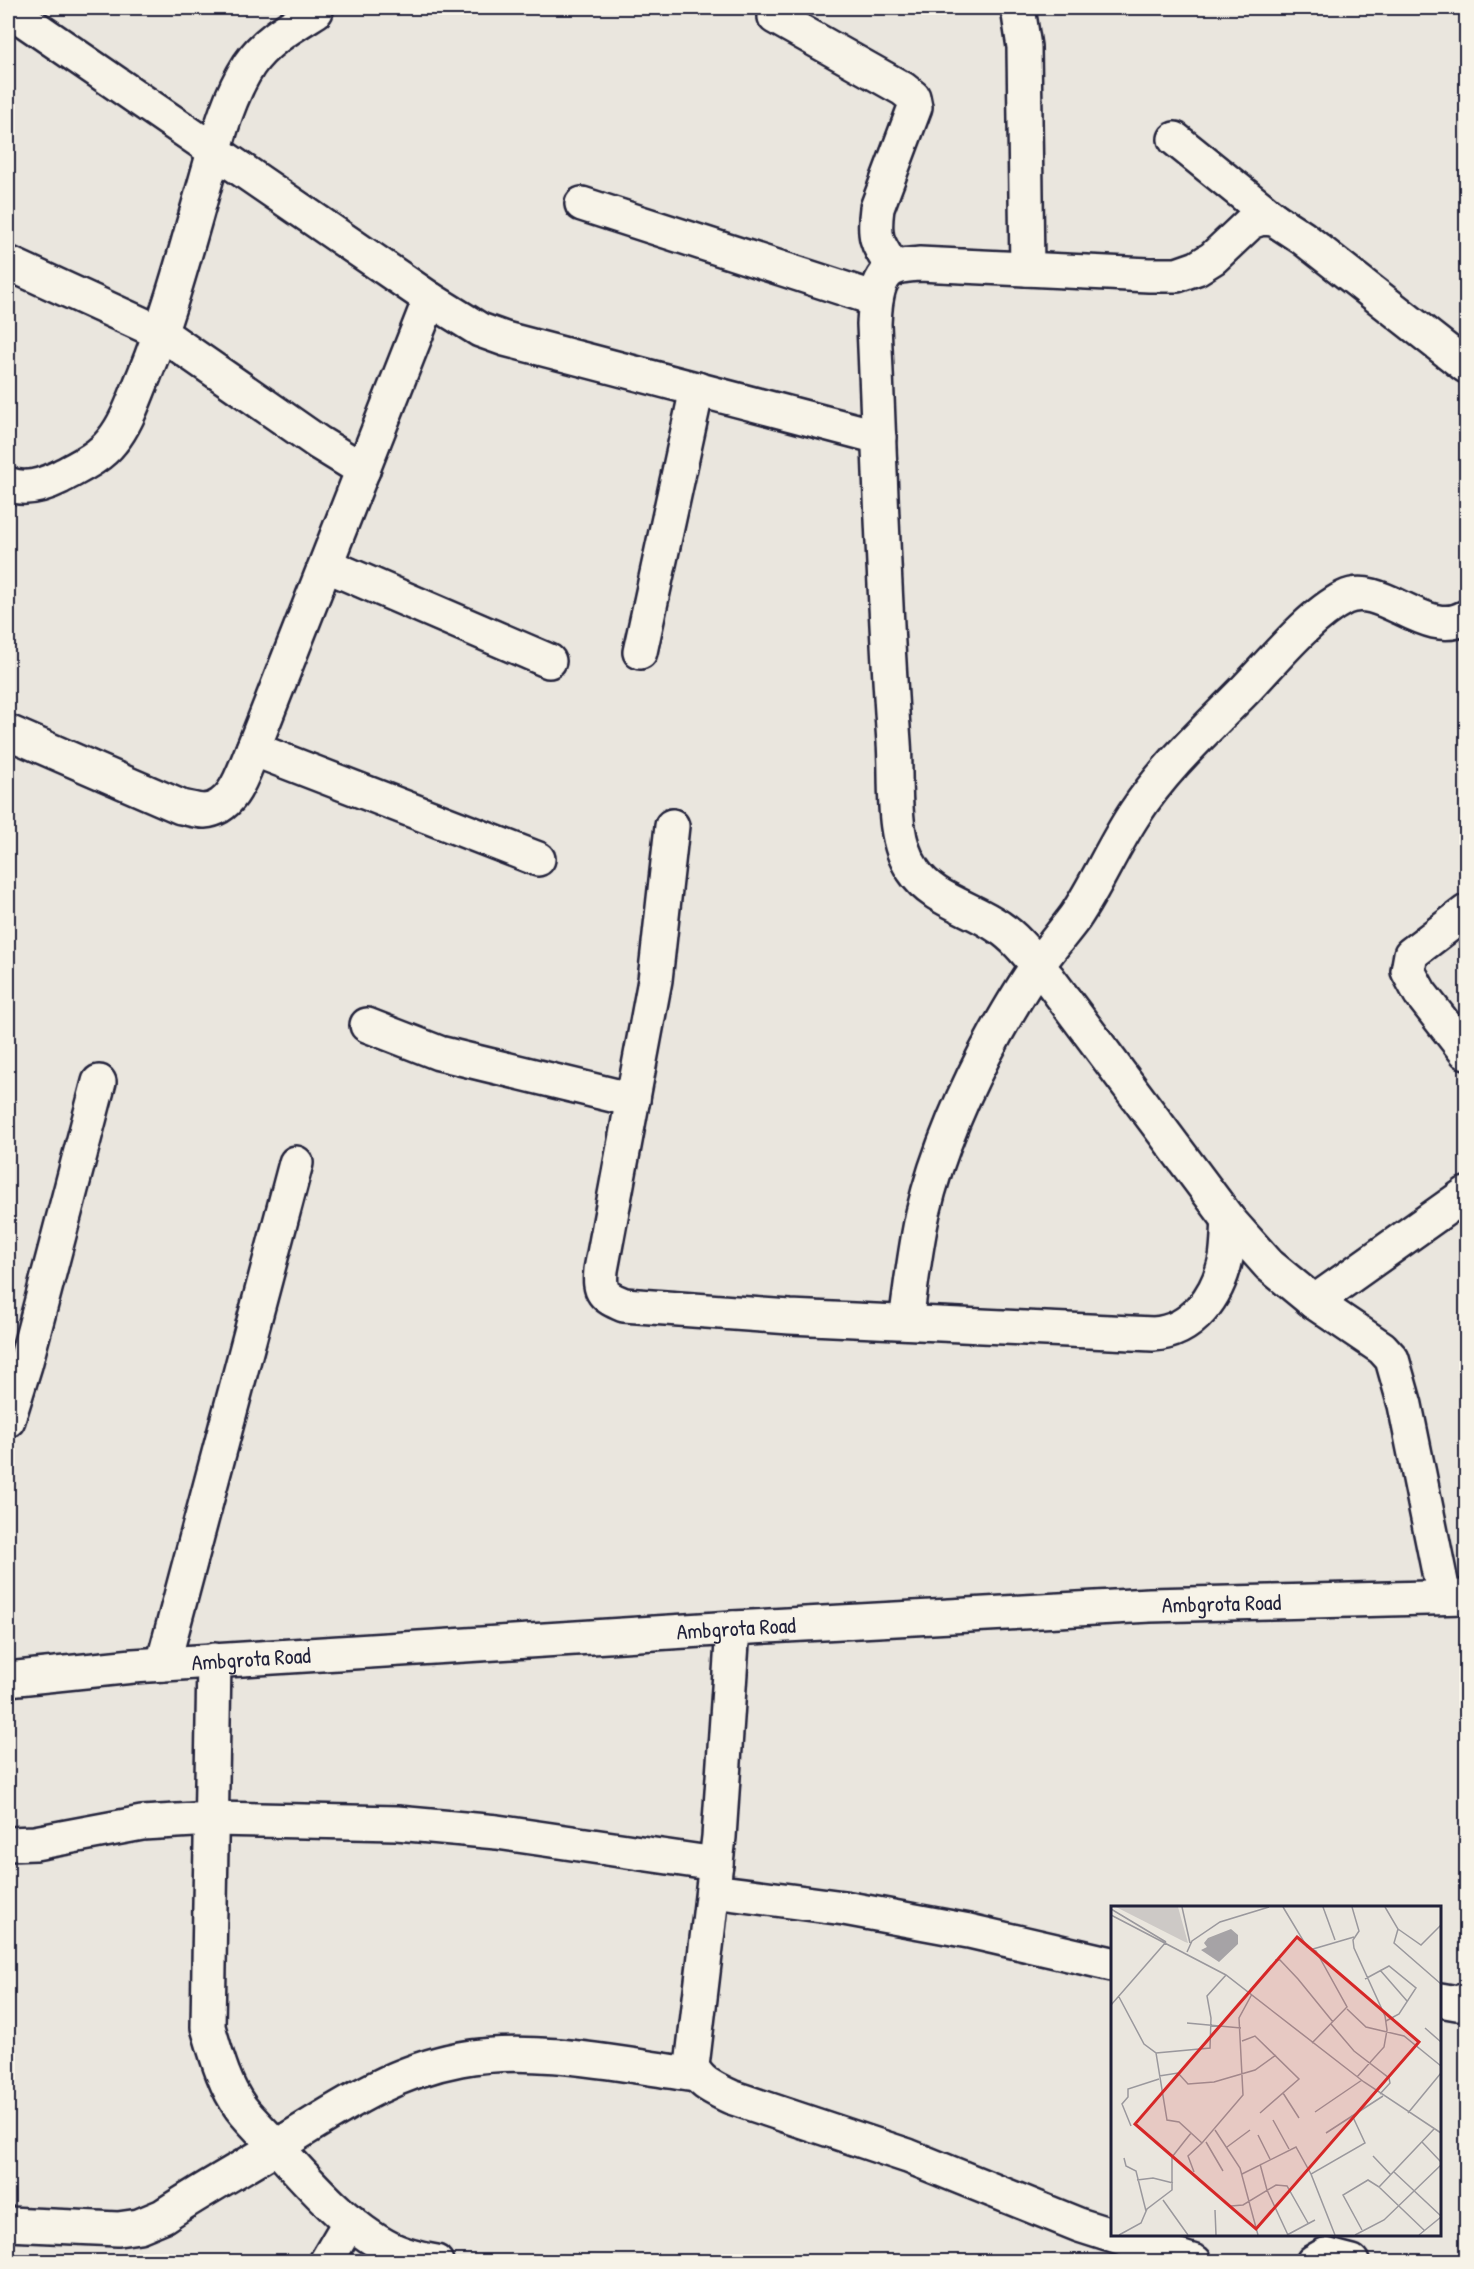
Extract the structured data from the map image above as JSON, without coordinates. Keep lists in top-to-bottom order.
{
  "streets": {
    "street": ["Ambgrota Road"]
  }
}
